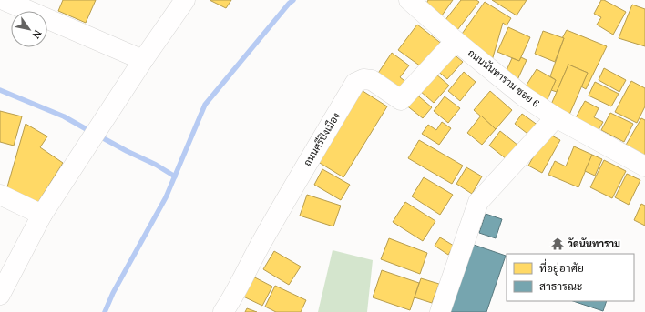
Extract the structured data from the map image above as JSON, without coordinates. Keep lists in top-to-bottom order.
{
  "streets": {
    "street": ["ถนนนันทาราม ซอย 6", "ถนนศรีปิงเมือง"]
  },
  "crossings": [
    ["ถนนนันทาราม ซอย 6", "ถนนศรีปิงเมือง"]
  ],
  "places": {
    "temple": ["วัดนันทาราม"]
  },
  "legend": ["ที่อยู่อาศัย", "สาธารณะ"],
  "north": "bottom right"
}
